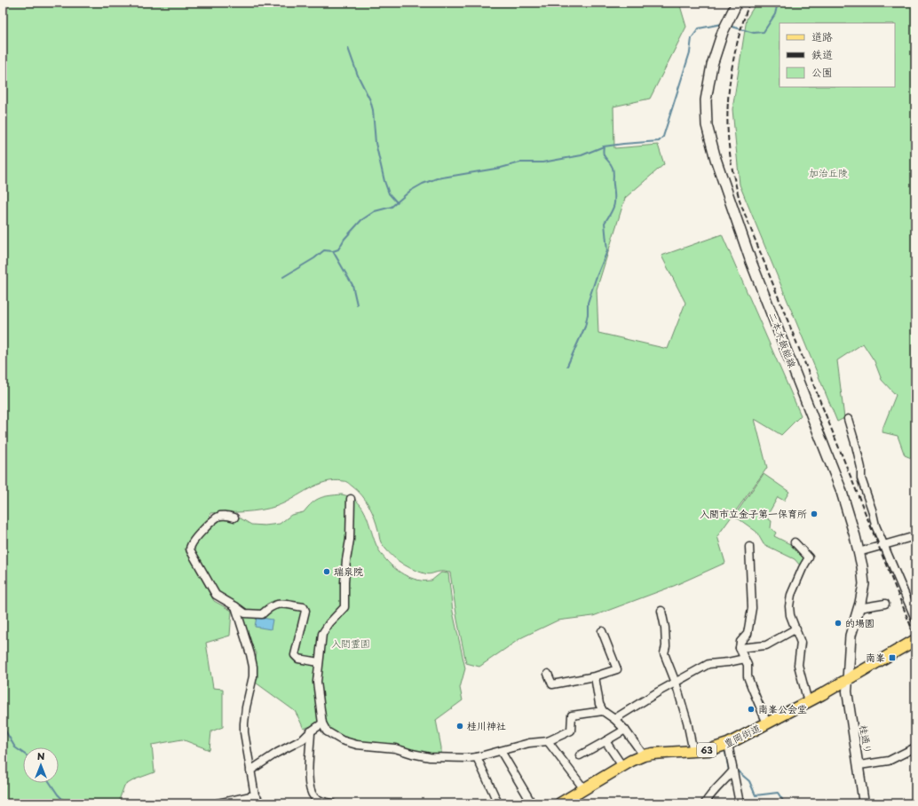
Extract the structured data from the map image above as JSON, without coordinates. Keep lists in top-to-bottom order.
{
  "streets": {
    "main road": ["二本木飯能線", "豊岡街道", "63"],
    "street": ["桂通り"]
  },
  "crossings": [
    ["二本木飯能線", "豊岡街道"],
    ["二本木飯能線", "桂通り"],
    ["豊岡街道", "桂通り"]
  ],
  "parks": ["加治丘陵", "入間霊園"],
  "places": {
    "other": [
      "入間市立金子第一保育所",
      "瑞泉院",
      "的場園",
      "南峯公会堂",
      "桂川神社"
    ],
    "transit": ["南峯"]
  },
  "legend": ["道路", "鉄道", "公園"],
  "north": "top"
}
